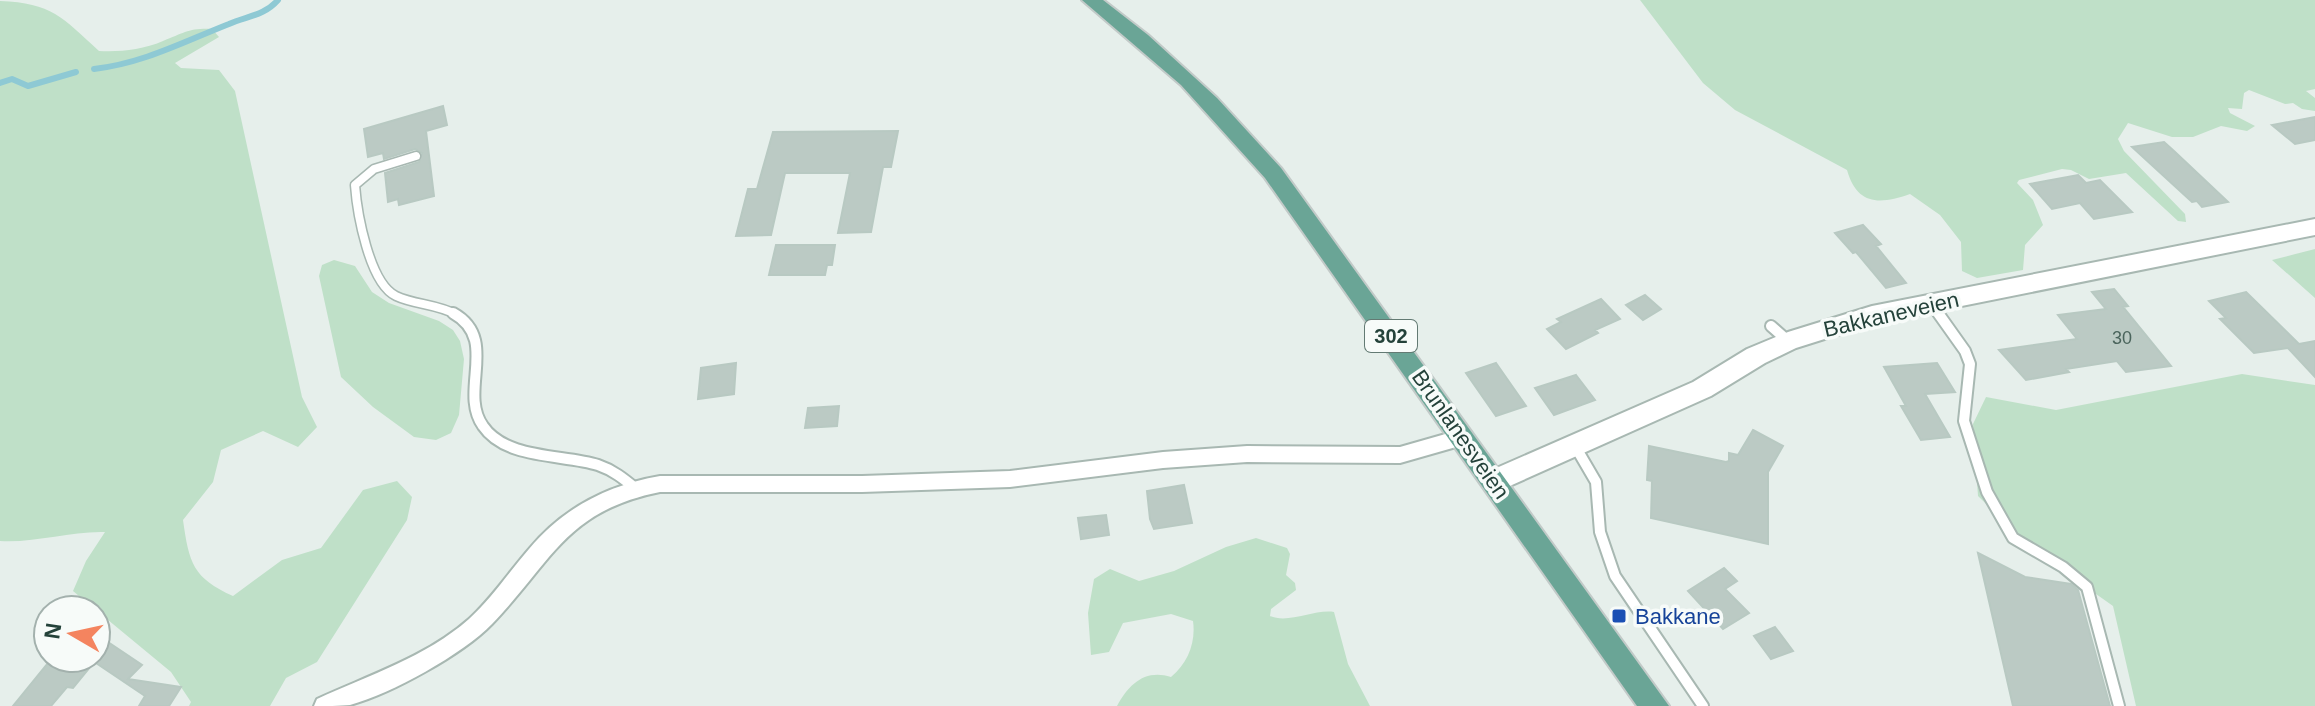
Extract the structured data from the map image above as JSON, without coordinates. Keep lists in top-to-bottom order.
{
  "streets": {
    "main road": ["302", "Brunlanesveien"],
    "street": ["Bakkaneveien"]
  },
  "crossings": [
    ["Bakkaneveien", "Brunlanesveien"]
  ],
  "places": {
    "transit": ["Bakkane"]
  },
  "house_numbers": ["30"],
  "north": "left"
}
